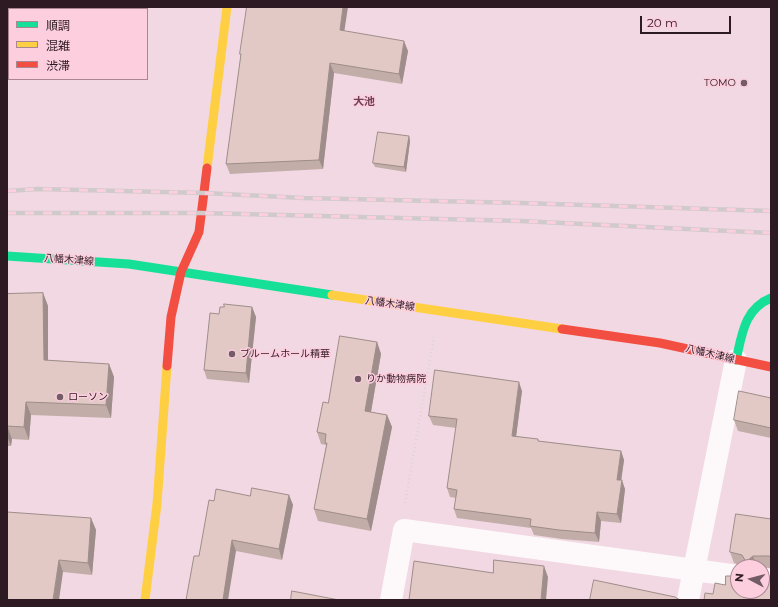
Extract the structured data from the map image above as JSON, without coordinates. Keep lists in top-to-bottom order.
{
  "streets": {
    "main road": ["八幡木津線"]
  },
  "districts": ["大池"],
  "places": [
    "TOMO",
    "ブルームホール精華",
    "りか動物病院",
    "ローソン"
  ],
  "legend": ["順調", "混雑", "渋滞"],
  "scale_bar": "20 m",
  "north": "left"
}
